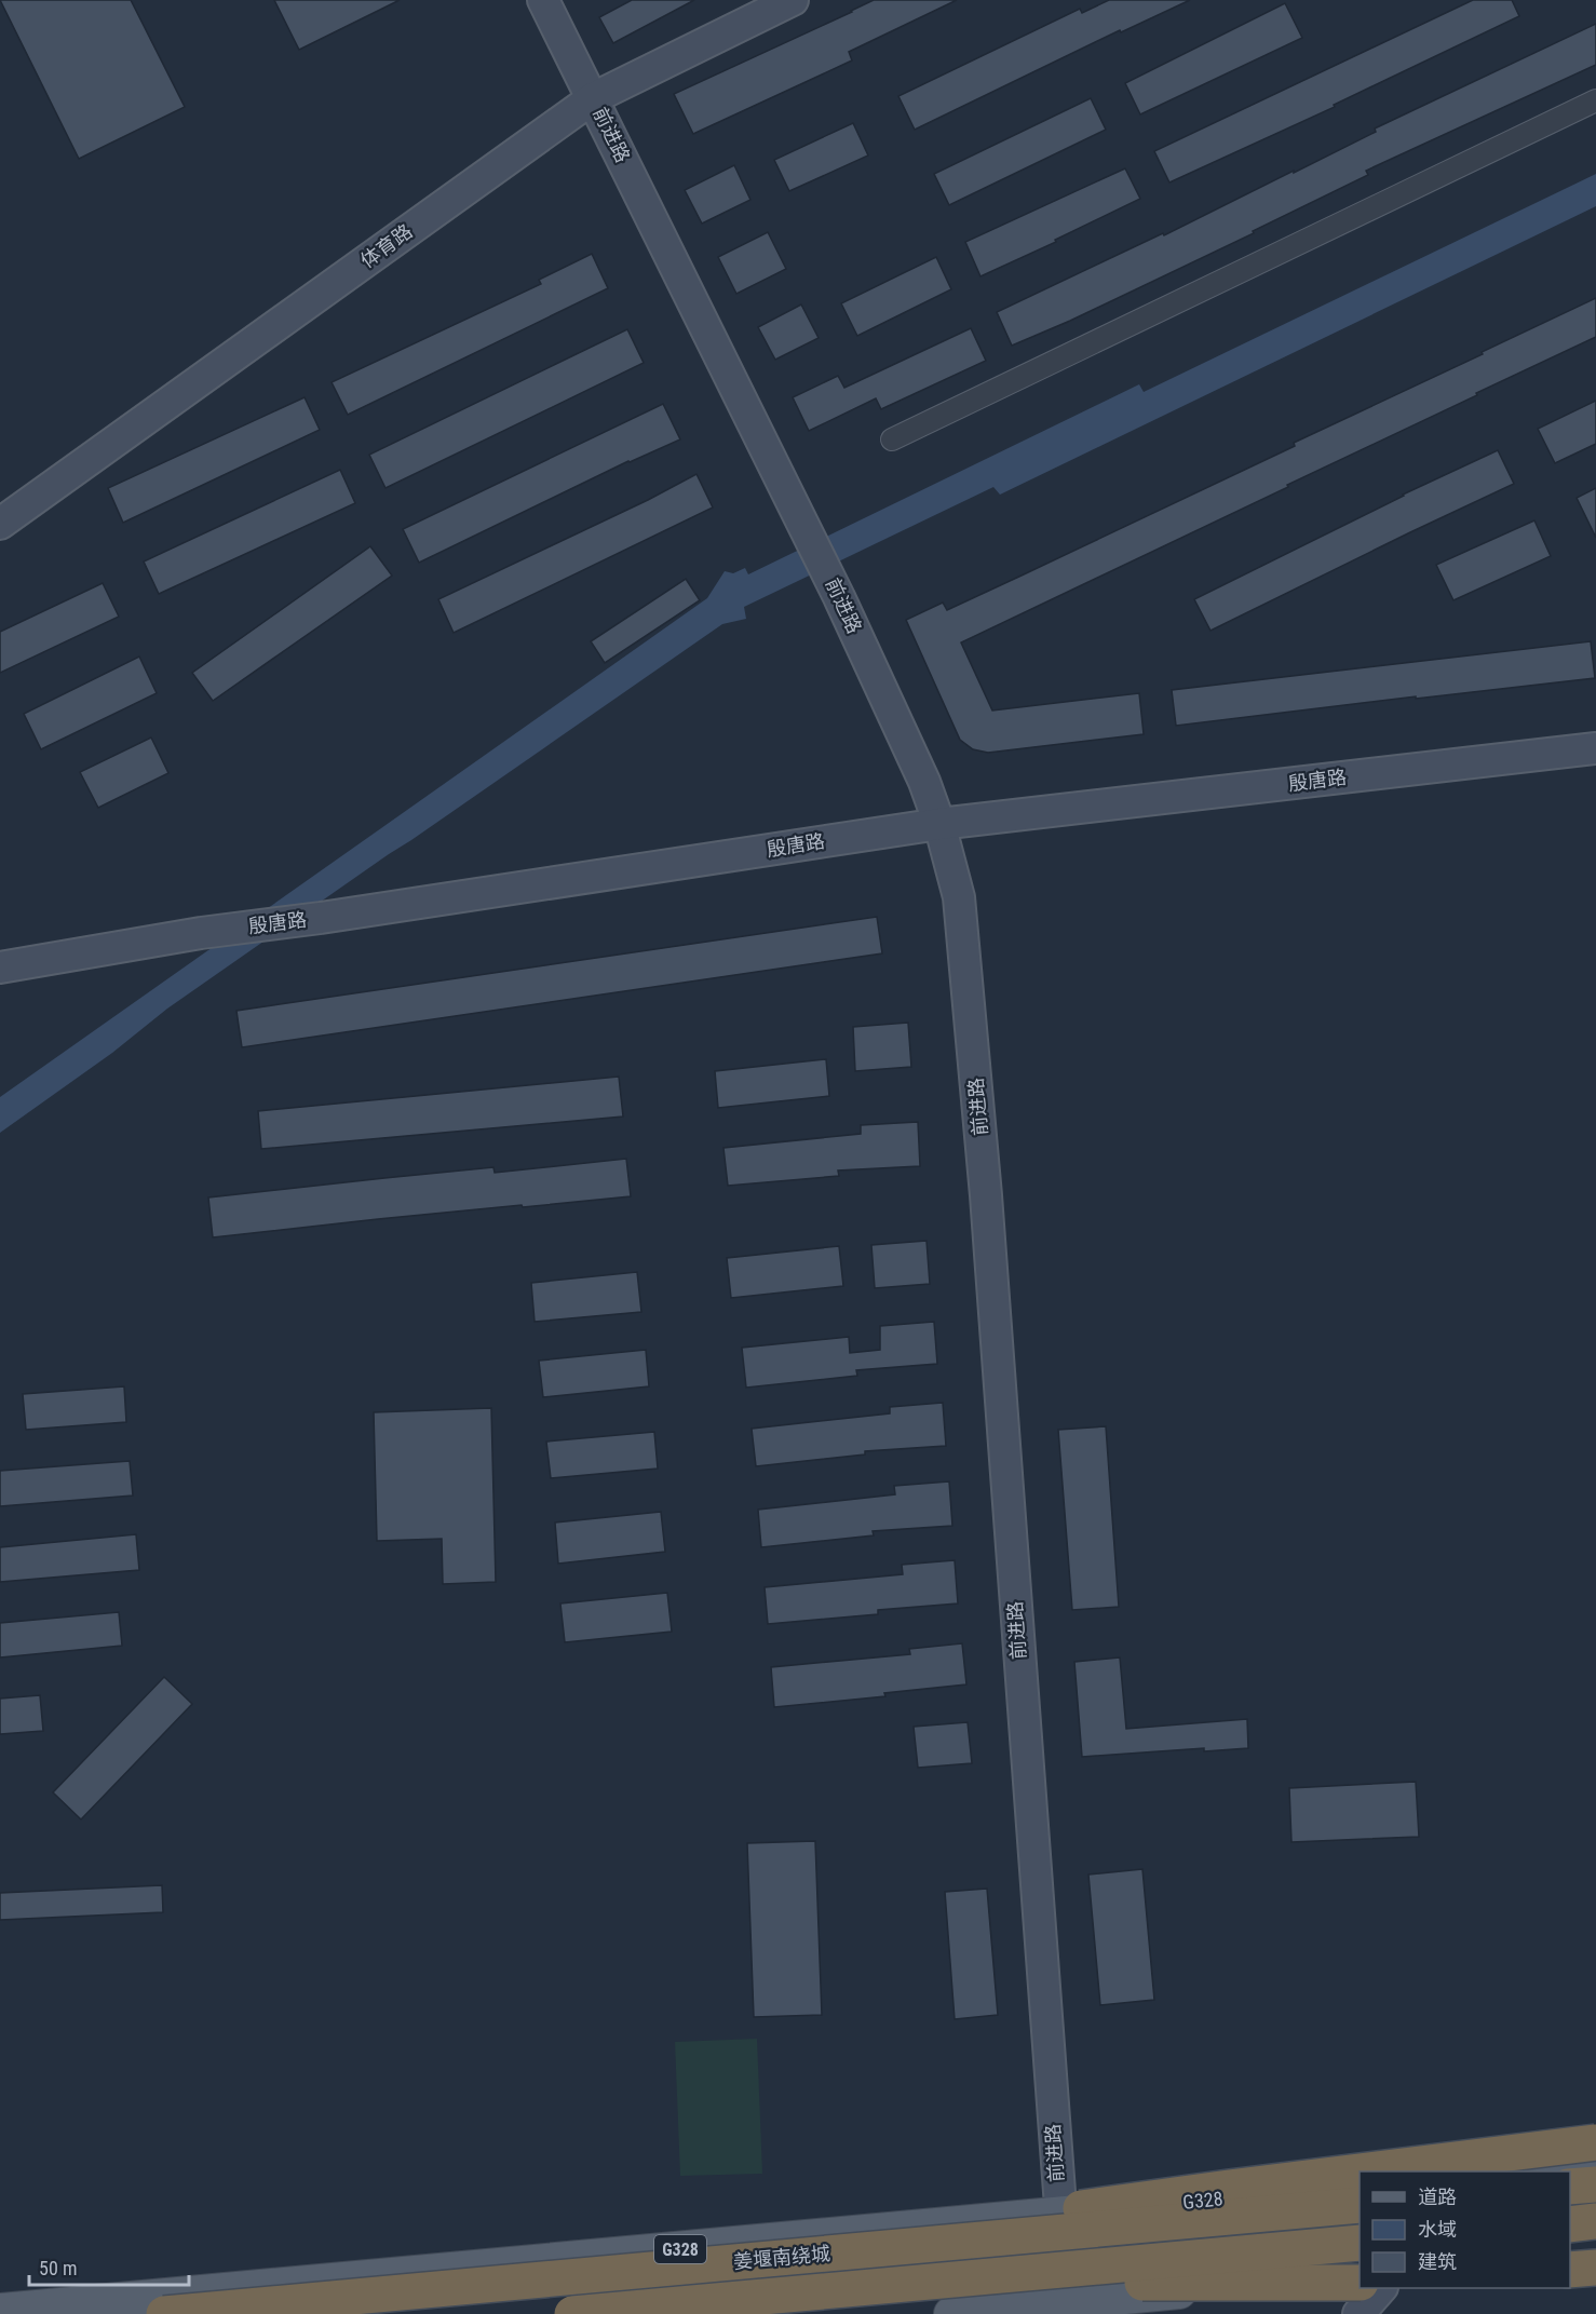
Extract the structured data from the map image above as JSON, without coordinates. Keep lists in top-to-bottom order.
{
  "streets": {
    "highway": ["姜堰南绕城"],
    "main road": ["G328"],
    "street": ["前进路", "体育路", "殷唐路"]
  },
  "crossings": [
    ["前进路", "体育路"],
    ["前进路", "殷唐路"],
    ["前进路", "G328"]
  ],
  "legend": ["道路", "水域", "建筑"],
  "scale_bar": "50 m"
}
